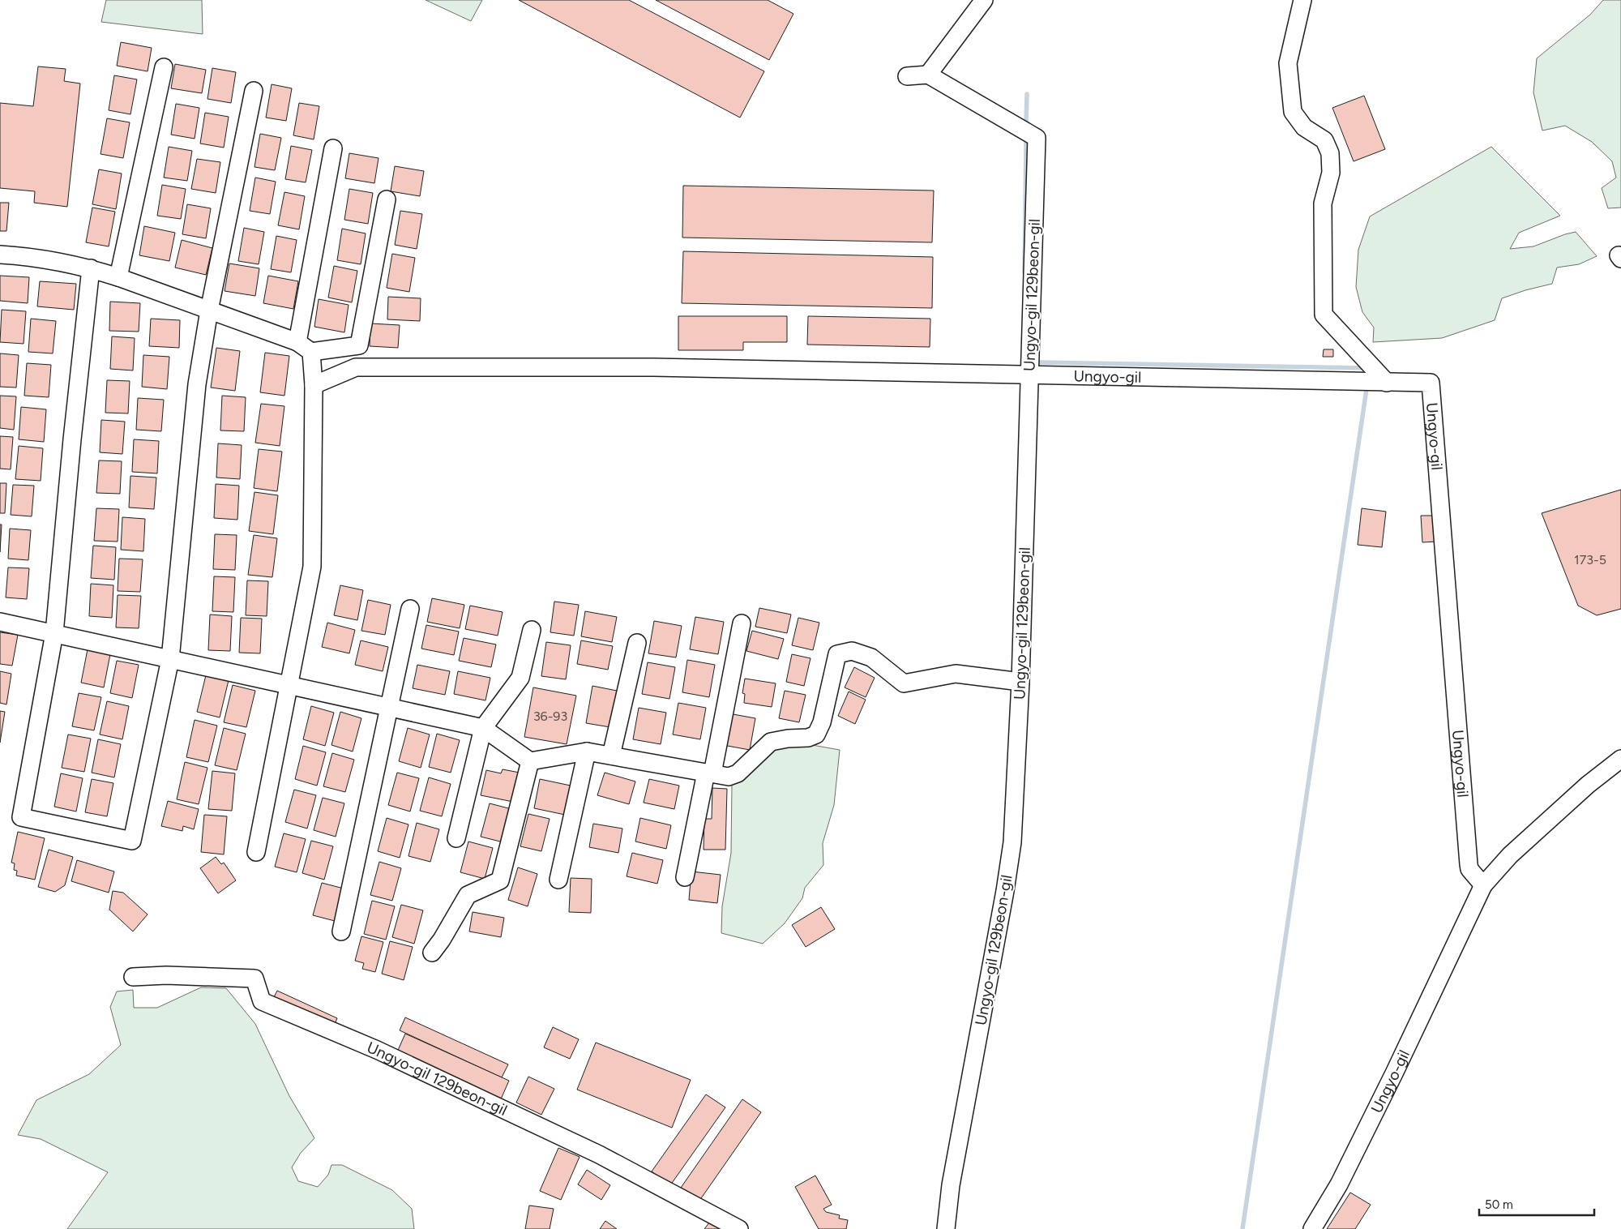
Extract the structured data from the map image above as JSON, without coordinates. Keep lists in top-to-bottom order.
{
  "streets": {
    "street": ["Ungyo-gil 129beon-gil", "Ungyo-gil"]
  },
  "crossings": [
    ["Ungyo-gil 129beon-gil", "Ungyo-gil"]
  ],
  "house_numbers": ["173-5", "36-93"],
  "scale_bar": "50 m"
}
